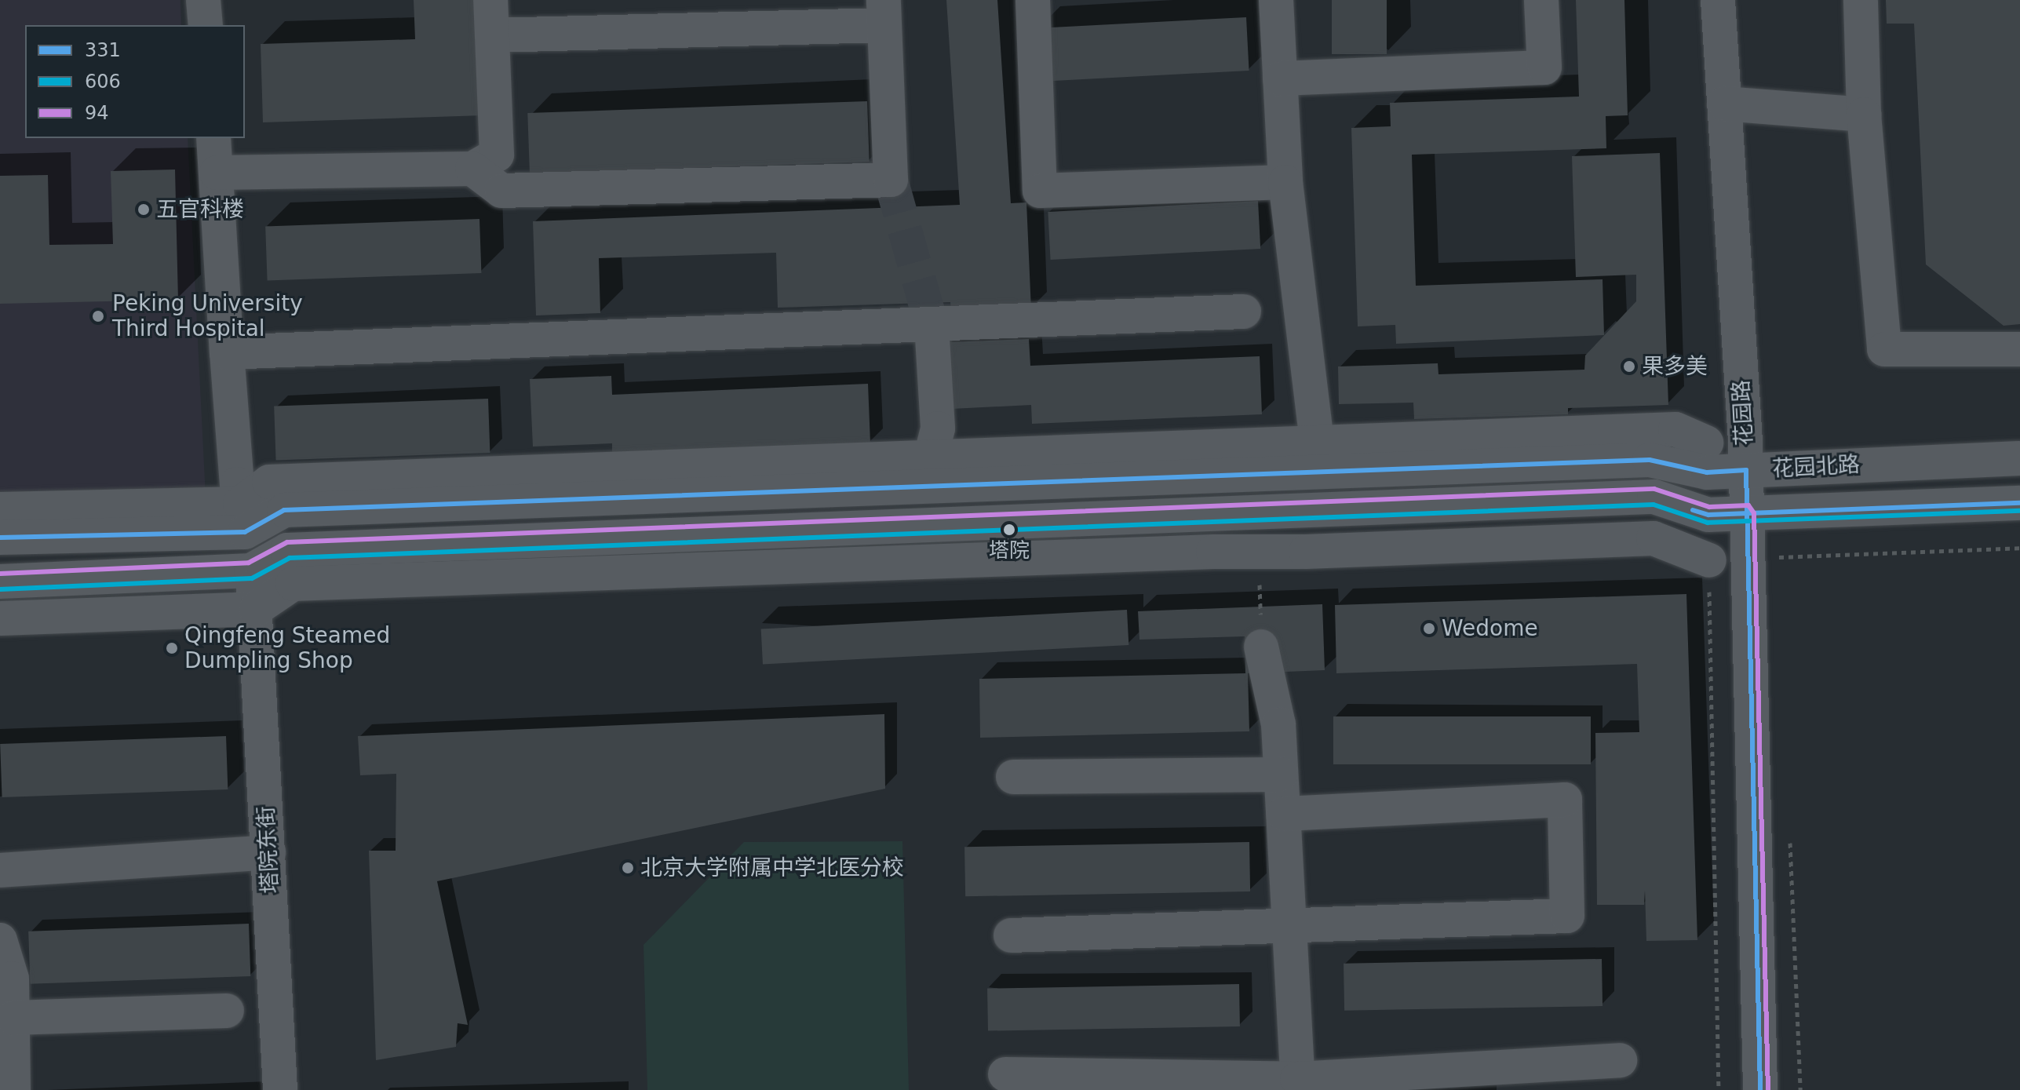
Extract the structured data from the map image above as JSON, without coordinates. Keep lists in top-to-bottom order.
{
  "streets": {
    "street": ["花园路", "花园北路", "塔院东街"]
  },
  "crossings": [
    ["花园路", "花园北路"],
    ["花园北路", "塔院东街"]
  ],
  "places": [
    "五官科楼",
    "Peking University Third Hospital",
    "果多美",
    "塔院",
    "Wedome",
    "Qingfeng Steamed Dumpling Shop",
    "北京大学附属中学北医分校"
  ],
  "lines": ["transit line 331", "transit line 94", "transit line 606"],
  "legend": ["331", "606", "94"]
}
